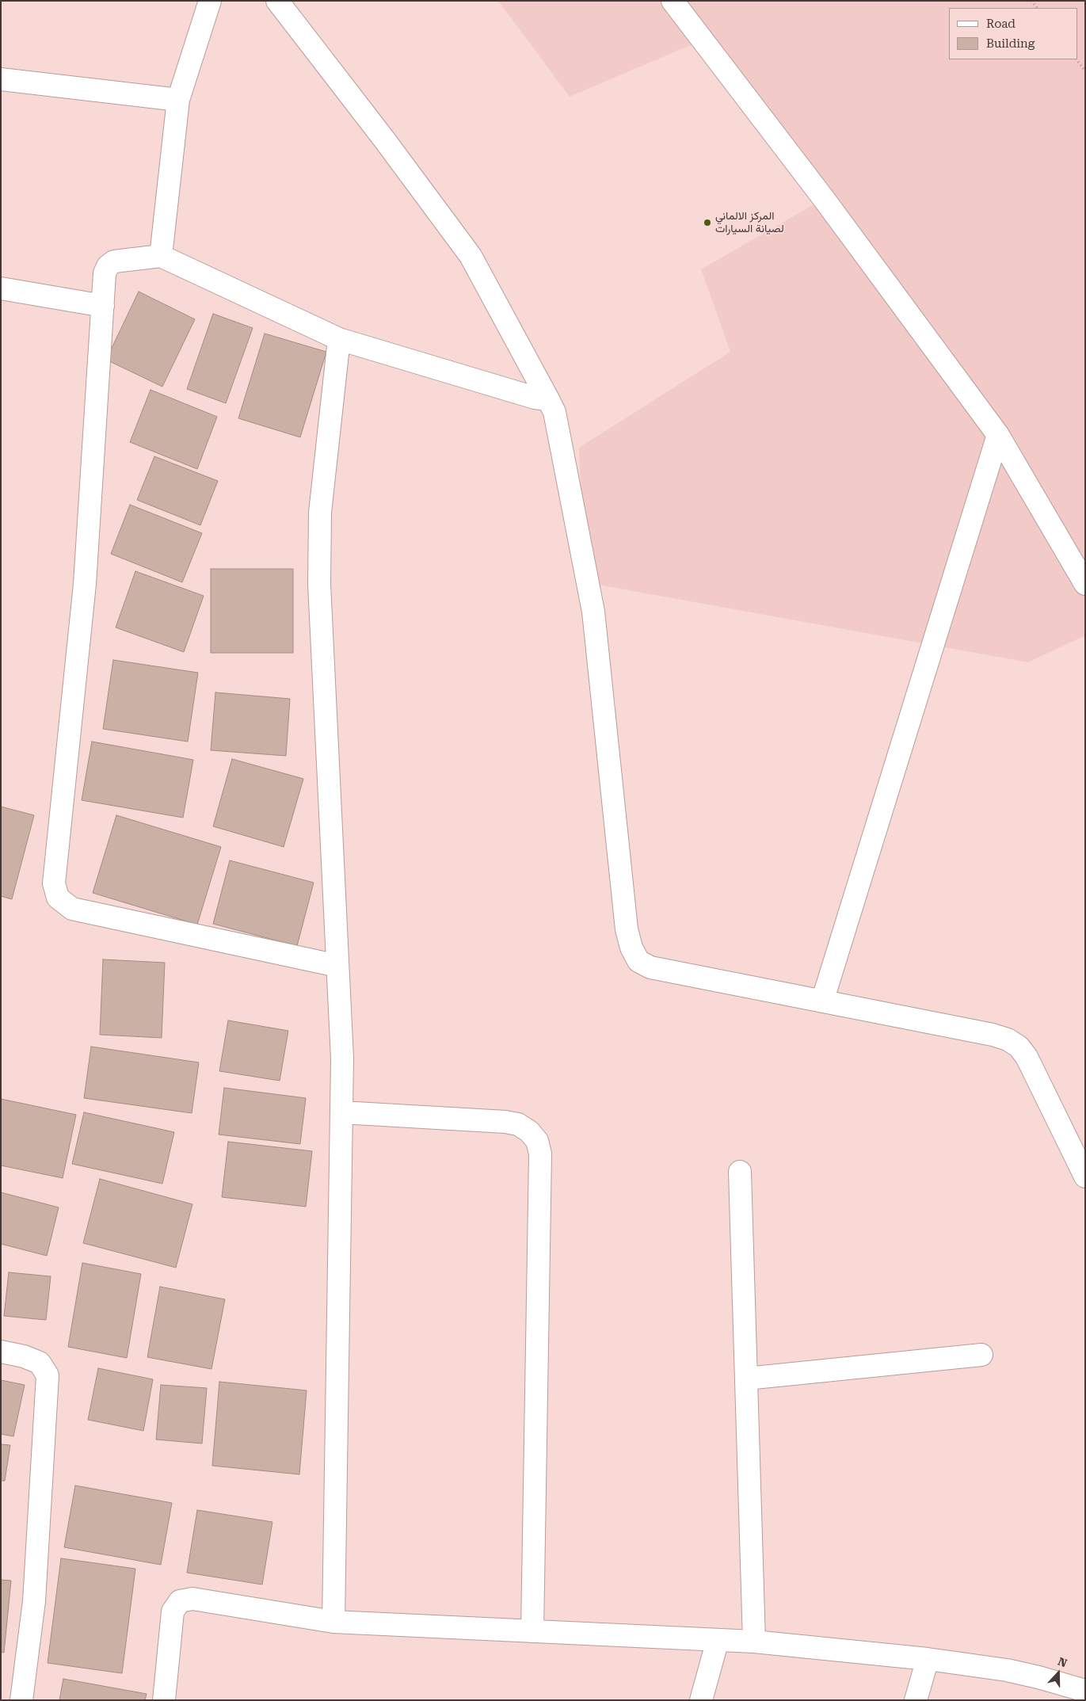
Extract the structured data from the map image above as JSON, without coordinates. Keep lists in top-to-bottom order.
{
  "places": ["المركز الالماني لصيانة السيارات"],
  "legend": ["Road", "Building"],
  "north": "top"
}
